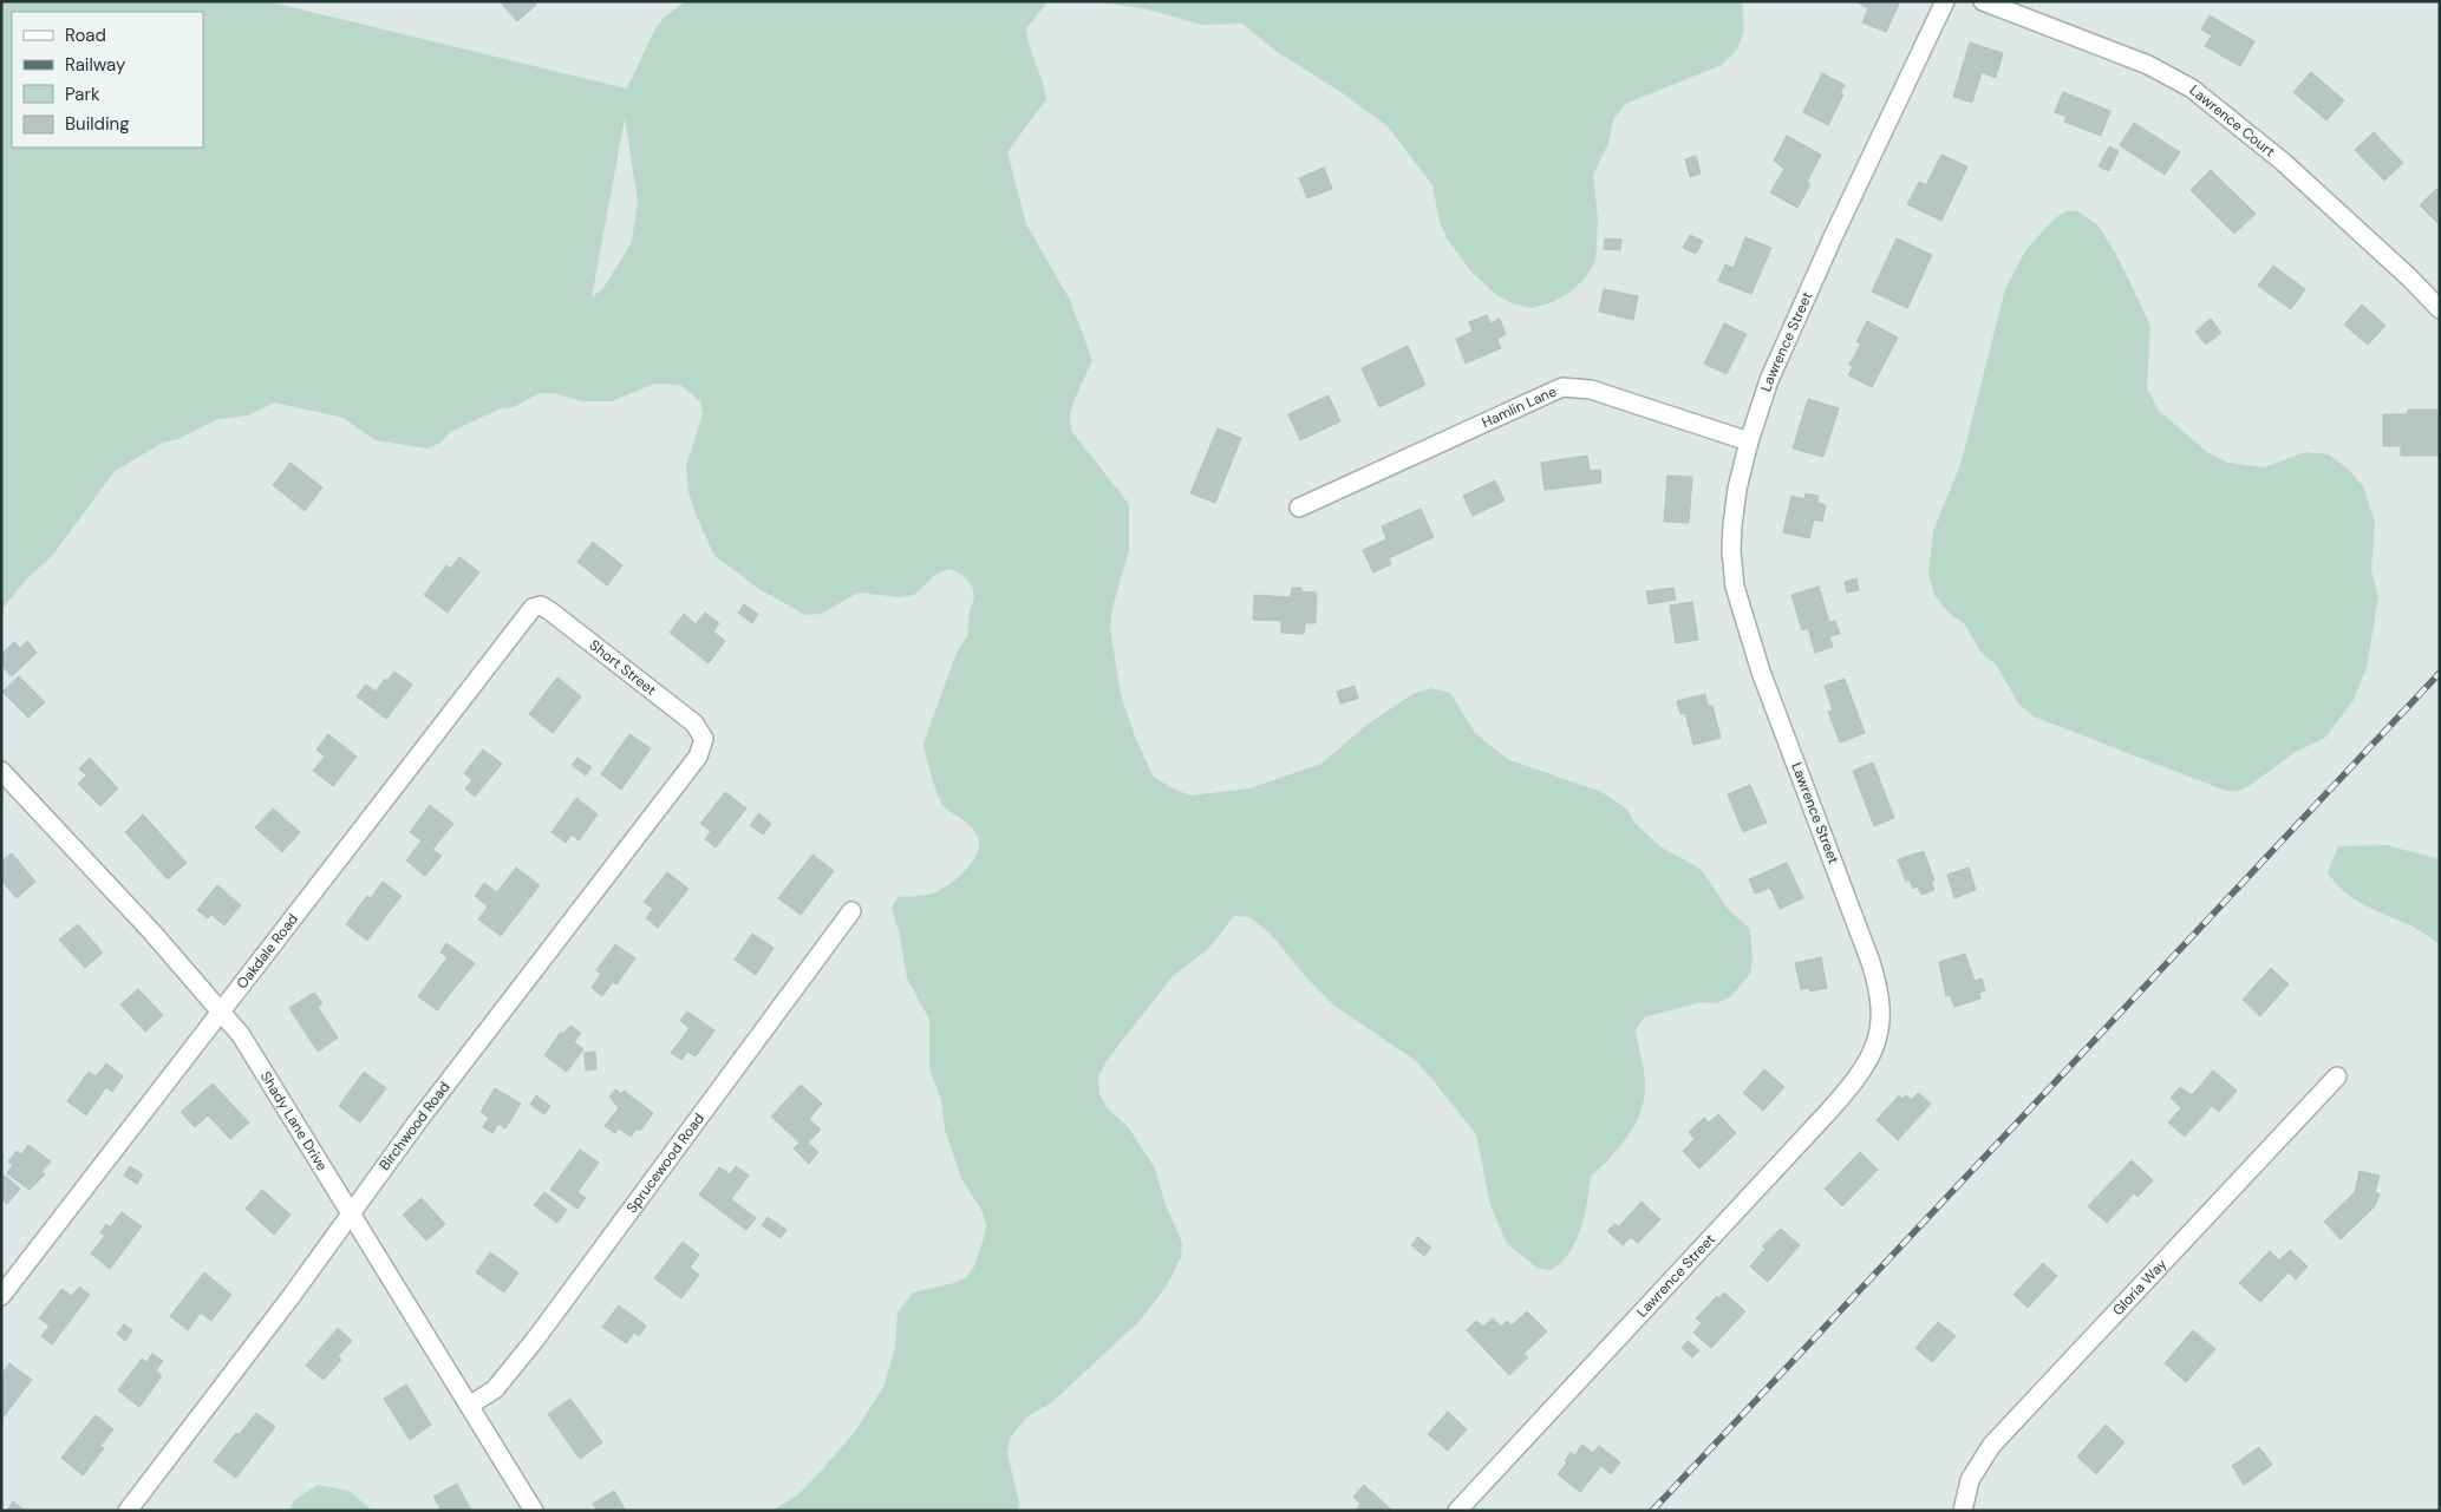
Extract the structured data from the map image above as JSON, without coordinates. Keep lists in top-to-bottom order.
{
  "streets": {
    "street": [
      "Lawrence Court",
      "Lawrence Street",
      "Hamlin Lane",
      "Short Street",
      "Oakdale Road",
      "Shady Lane Drive",
      "Birchwood Road",
      "Sprucewood Road",
      "Gloria Way"
    ]
  },
  "crossings": [
    ["Lawrence Street", "Hamlin Lane"],
    ["Short Street", "Oakdale Road"],
    ["Short Street", "Birchwood Road"],
    ["Oakdale Road", "Shady Lane Drive"],
    ["Shady Lane Drive", "Birchwood Road"],
    ["Shady Lane Drive", "Sprucewood Road"]
  ],
  "legend": [
    "Road",
    "Railway",
    "Park",
    "Building"
  ]
}
